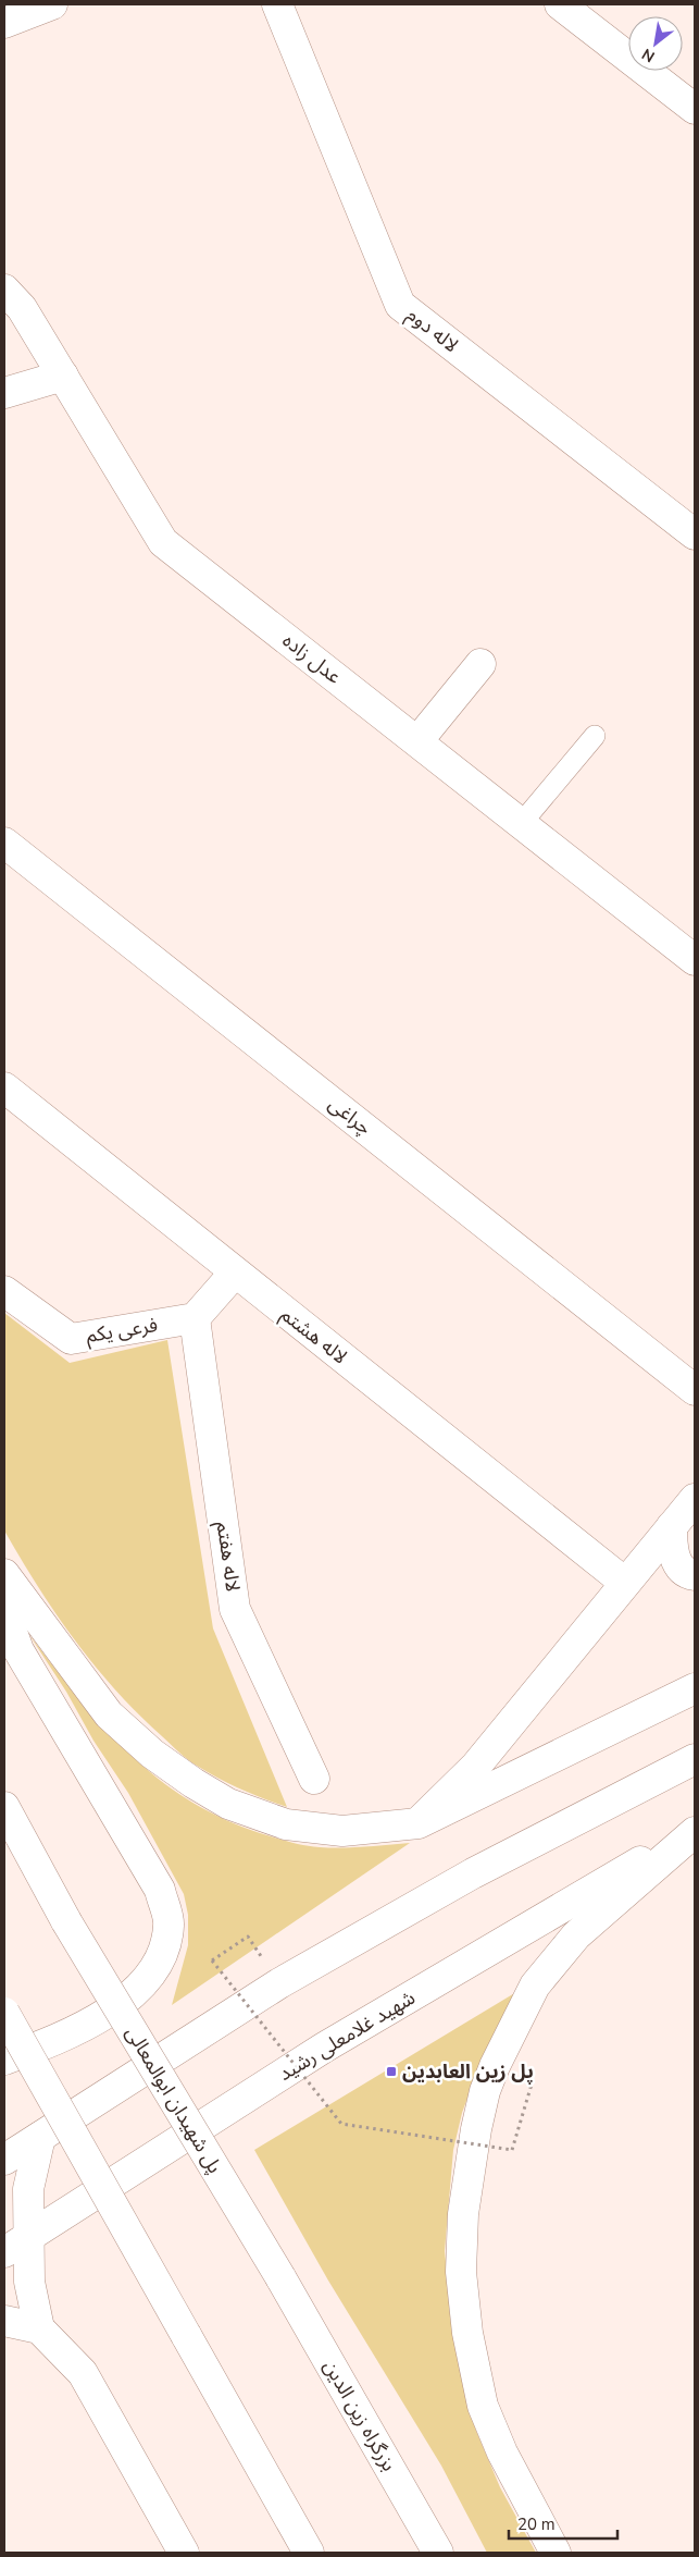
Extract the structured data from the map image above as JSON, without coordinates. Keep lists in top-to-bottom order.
{
  "streets": {
    "main road": [
      "لاله دوم",
      "عدل زاده",
      "چراغی",
      "فرعی یکم",
      "لاله هشتم",
      "لاله هفتم",
      "شهید غلامعلی رشید",
      "پل شهیدان ابوالمعالی",
      "بزرگراه زین الدین"
    ]
  },
  "crossings": [
    ["فرعی یکم", "لاله هفتم"],
    ["پل شهیدان ابوالمعالی", "بزرگراه زین الدین"]
  ],
  "places": {
    "transit": ["پل زین العابدین"]
  },
  "scale_bar": "20 m",
  "north": "bottom left"
}
